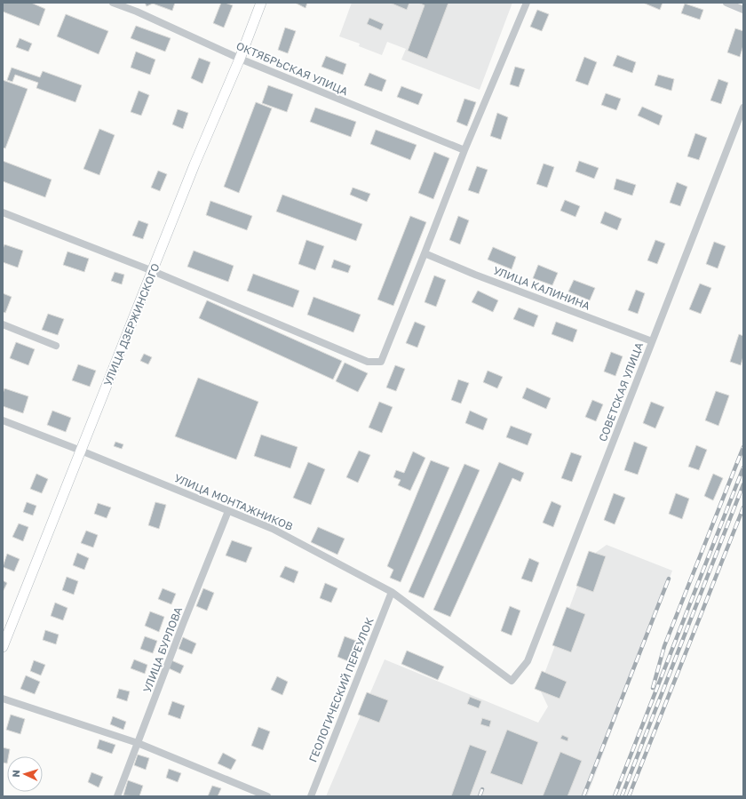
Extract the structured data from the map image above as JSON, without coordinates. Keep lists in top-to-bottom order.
{
  "streets": {
    "street": [
      "ОКТЯБРЬСКАЯ УЛИЦА",
      "УЛИЦА КАЛИНИНА",
      "УЛИЦА ДЗЕРЖИНСКОГО",
      "СОВЕТСКАЯ УЛИЦА",
      "УЛИЦА МОНТАЖНИКОВ",
      "УЛИЦА БУРЛОВА",
      "ГЕОЛОГИЧЕСКИЙ ПЕРЕУЛОК"
    ]
  },
  "crossings": [
    ["ОКТЯБРЬСКАЯ УЛИЦА", "УЛИЦА ДЗЕРЖИНСКОГО"],
    ["УЛИЦА КАЛИНИНА", "СОВЕТСКАЯ УЛИЦА"],
    ["УЛИЦА ДЗЕРЖИНСКОГО", "УЛИЦА МОНТАЖНИКОВ"],
    ["СОВЕТСКАЯ УЛИЦА", "УЛИЦА МОНТАЖНИКОВ"],
    ["УЛИЦА МОНТАЖНИКОВ", "УЛИЦА БУРЛОВА"],
    ["УЛИЦА МОНТАЖНИКОВ", "ГЕОЛОГИЧЕСКИЙ ПЕРЕУЛОК"]
  ],
  "north": "left"
}
